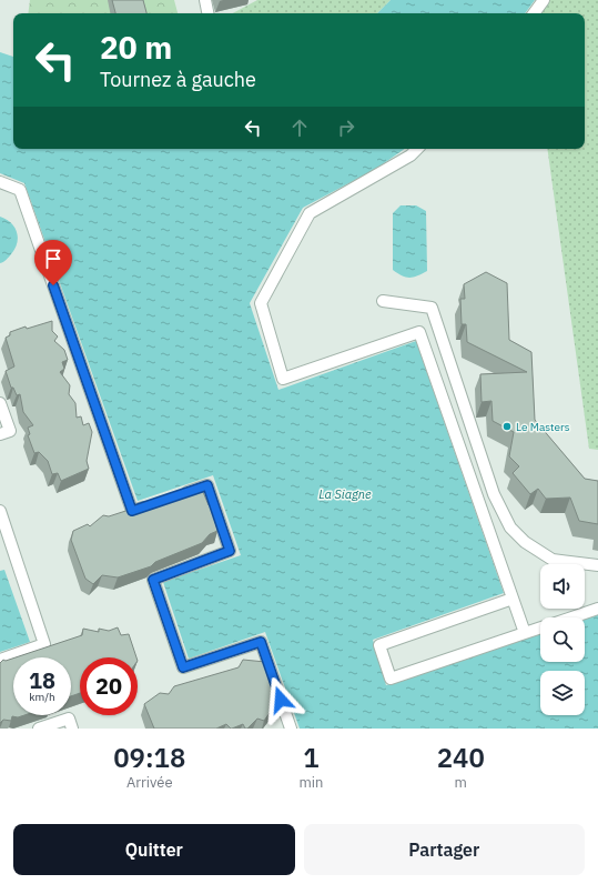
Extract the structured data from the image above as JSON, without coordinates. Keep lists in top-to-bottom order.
{
  "water": ["La Siagne"],
  "places": ["Le Masters"],
  "page": {
    "turn": ["20 m", "Tournez à gauche"],
    "speed": "18 km/h",
    "limit": "20",
    "eta": [
      "09:18",
      "Arrivée",
      "1",
      "min",
      "240",
      "m"
    ],
    "buttons": ["Quitter", "Partager"]
  }
}
